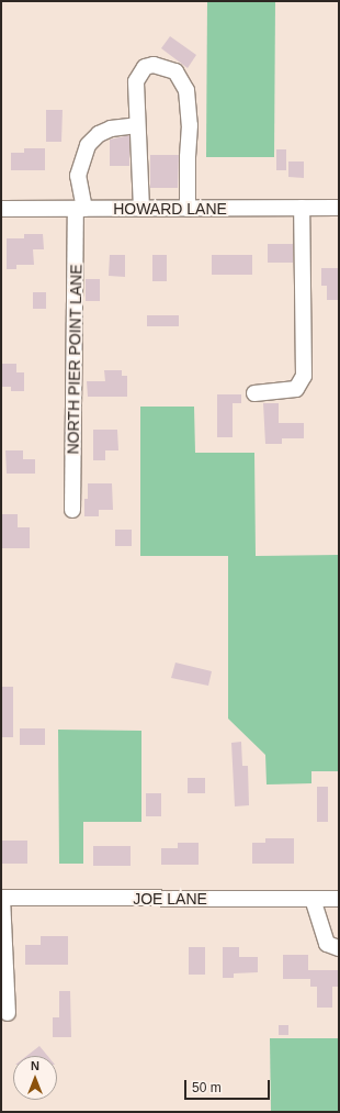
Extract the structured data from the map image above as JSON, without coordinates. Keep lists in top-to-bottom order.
{
  "streets": {
    "street": ["HOWARD LANE", "NORTH PIER POINT LANE", "JOE LANE"]
  },
  "crossings": [
    ["HOWARD LANE", "NORTH PIER POINT LANE"]
  ],
  "scale_bar": "50 m",
  "north": "top"
}
